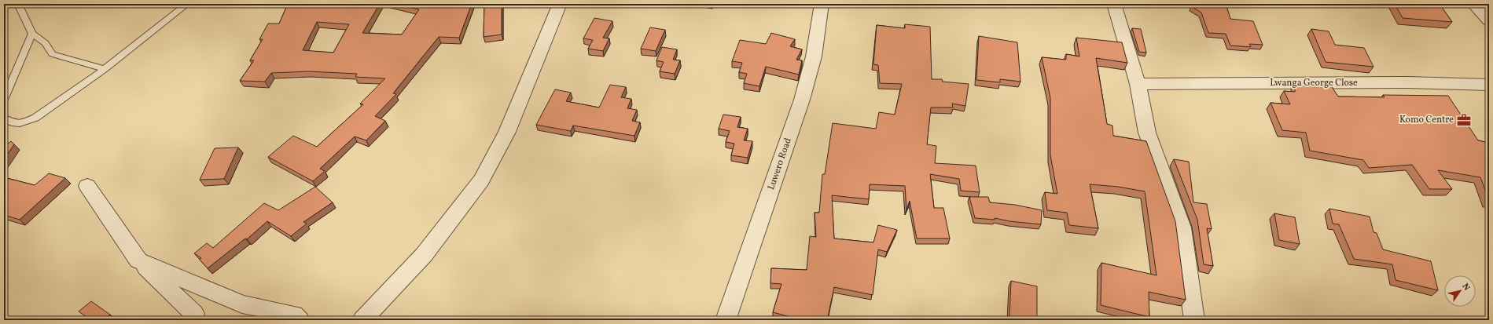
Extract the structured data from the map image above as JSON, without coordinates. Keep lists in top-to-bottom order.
{
  "streets": {
    "street": ["Lwanga George Close", "Luwero Road"]
  },
  "places": {
    "office": ["Komo Centre"]
  },
  "north": "top right"
}
